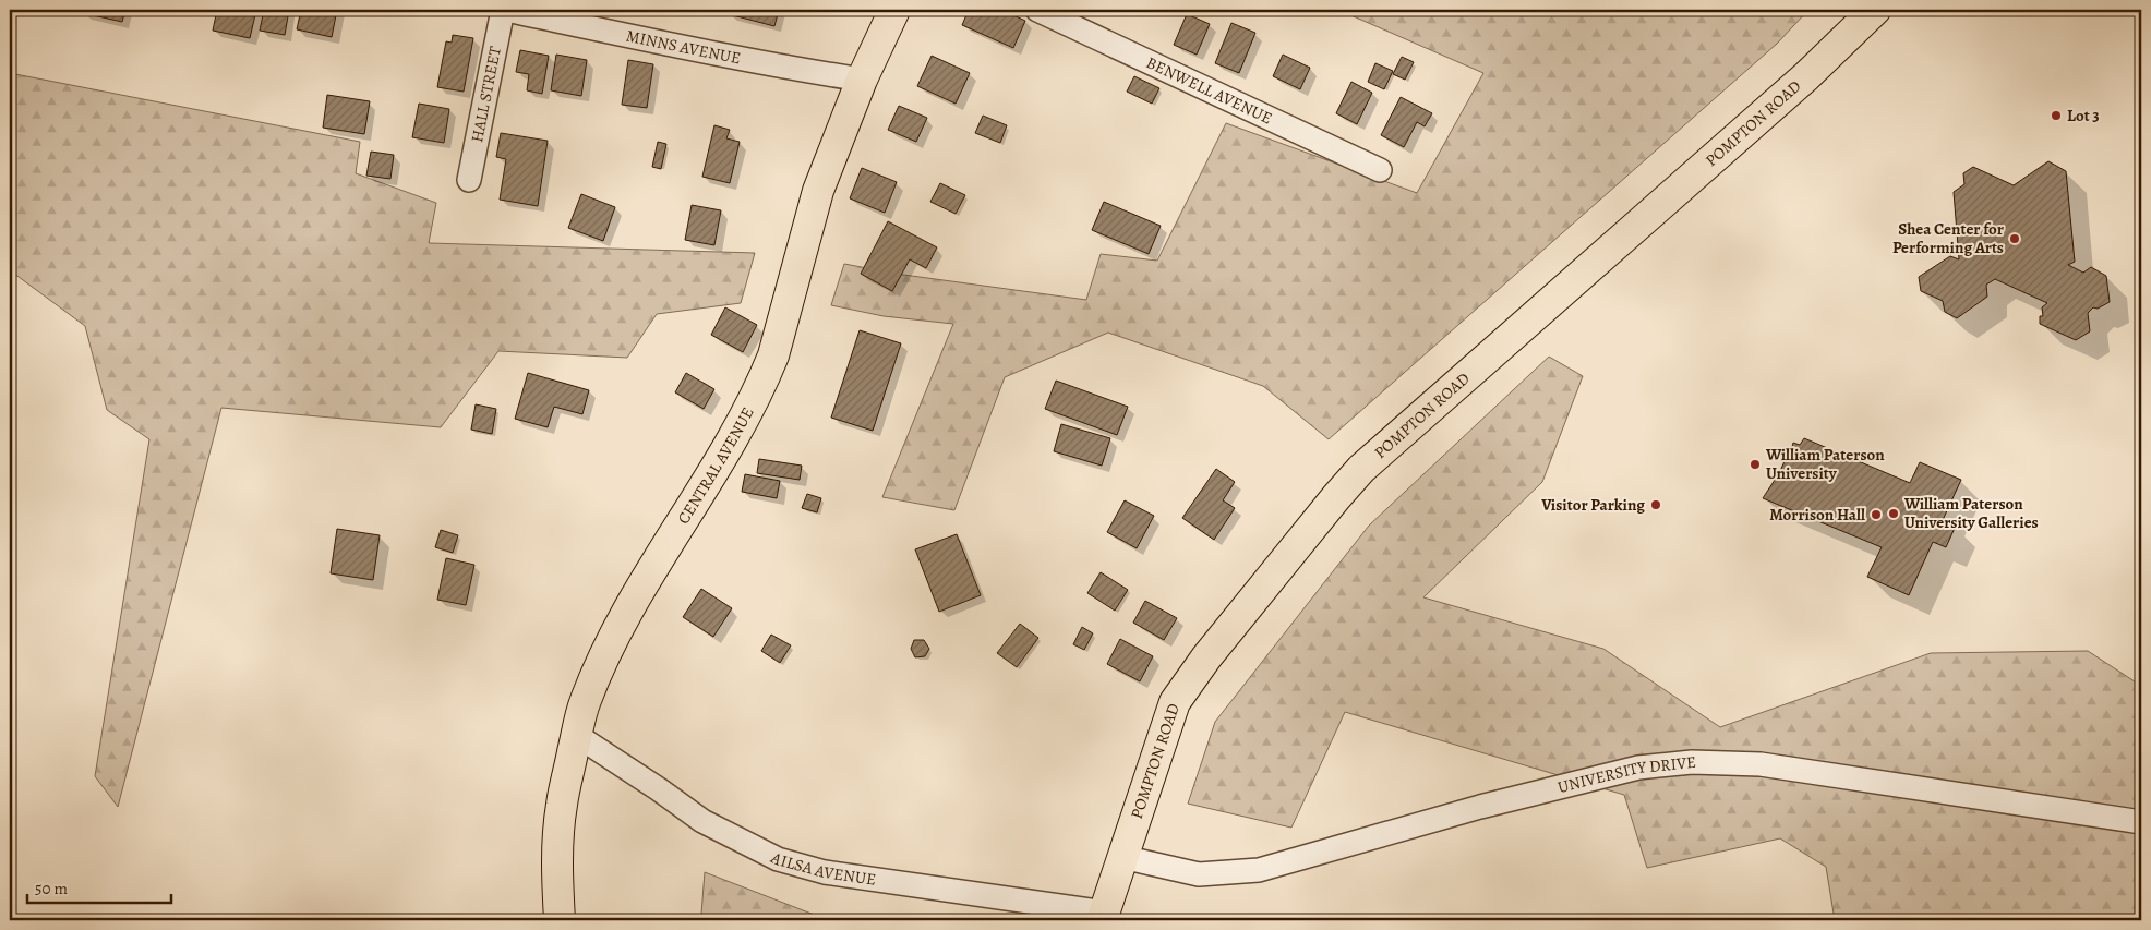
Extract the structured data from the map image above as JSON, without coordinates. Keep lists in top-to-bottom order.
{
  "streets": {
    "main road": ["POMPTON ROAD", "CENTRAL AVENUE"],
    "street": [
      "MINNS AVENUE",
      "BENWELL AVENUE",
      "HALL STREET",
      "UNIVERSITY DRIVE",
      "AILSA AVENUE"
    ]
  },
  "crossings": [
    ["MINNS AVENUE", "HALL STREET"],
    ["MINNS AVENUE", "CENTRAL AVENUE"],
    ["POMPTON ROAD", "UNIVERSITY DRIVE"],
    ["POMPTON ROAD", "AILSA AVENUE"],
    ["CENTRAL AVENUE", "AILSA AVENUE"]
  ],
  "places": [
    "Lot 3",
    "Shea Center for Performing Arts",
    "William Paterson University",
    "Visitor Parking",
    "William Paterson University Galleries",
    "Morrison Hall"
  ],
  "scale_bar": "50 m"
}
